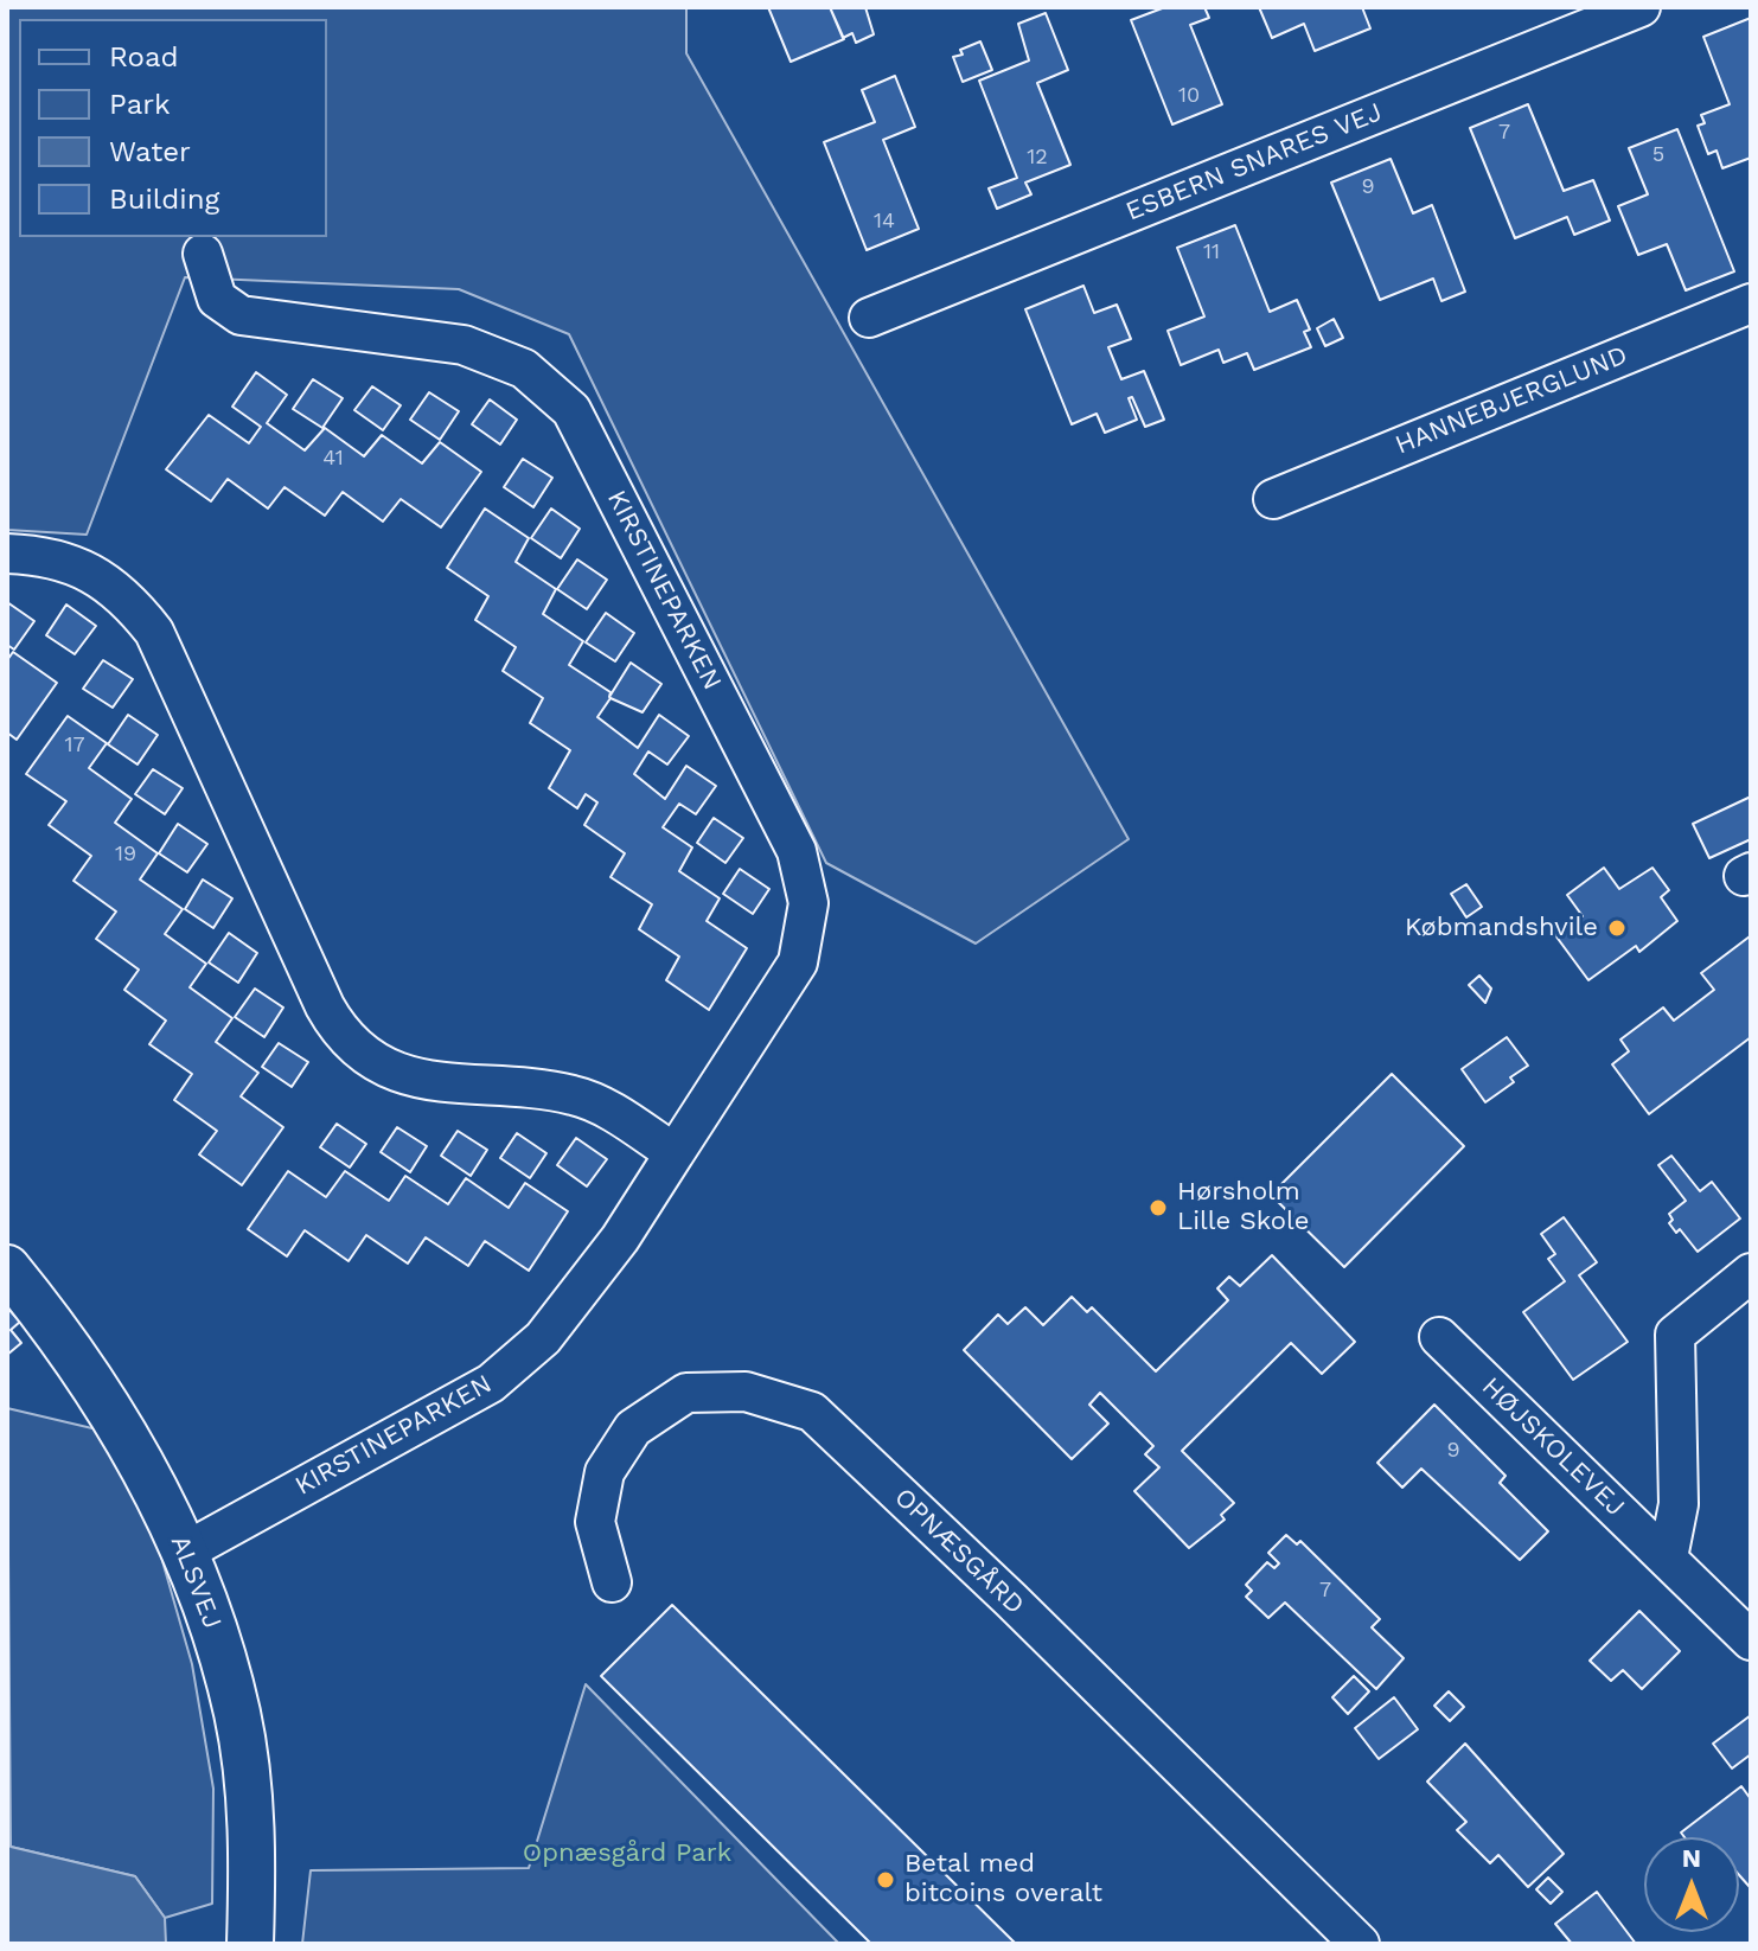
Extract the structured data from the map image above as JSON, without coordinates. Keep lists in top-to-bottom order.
{
  "streets": {
    "street": [
      "ESBERN SNARES VEJ",
      "HANNEBJERGLUND",
      "KIRSTINEPARKEN",
      "HØJSKOLEVEJ",
      "OPNÆSGÅRD",
      "ALSVEJ"
    ]
  },
  "crossings": [
    ["KIRSTINEPARKEN", "ALSVEJ"]
  ],
  "parks": ["Opnæsgård Park"],
  "places": ["Købmandshvile", "Hørsholm Lille Skole", "Betal med bitcoins overalt"],
  "house_numbers": [
    "10",
    "7",
    "5",
    "12",
    "9",
    "14",
    "11",
    "41",
    "17",
    "19",
    "9",
    "7"
  ],
  "legend": [
    "Road",
    "Park",
    "Water",
    "Building"
  ],
  "north": "top"
}
